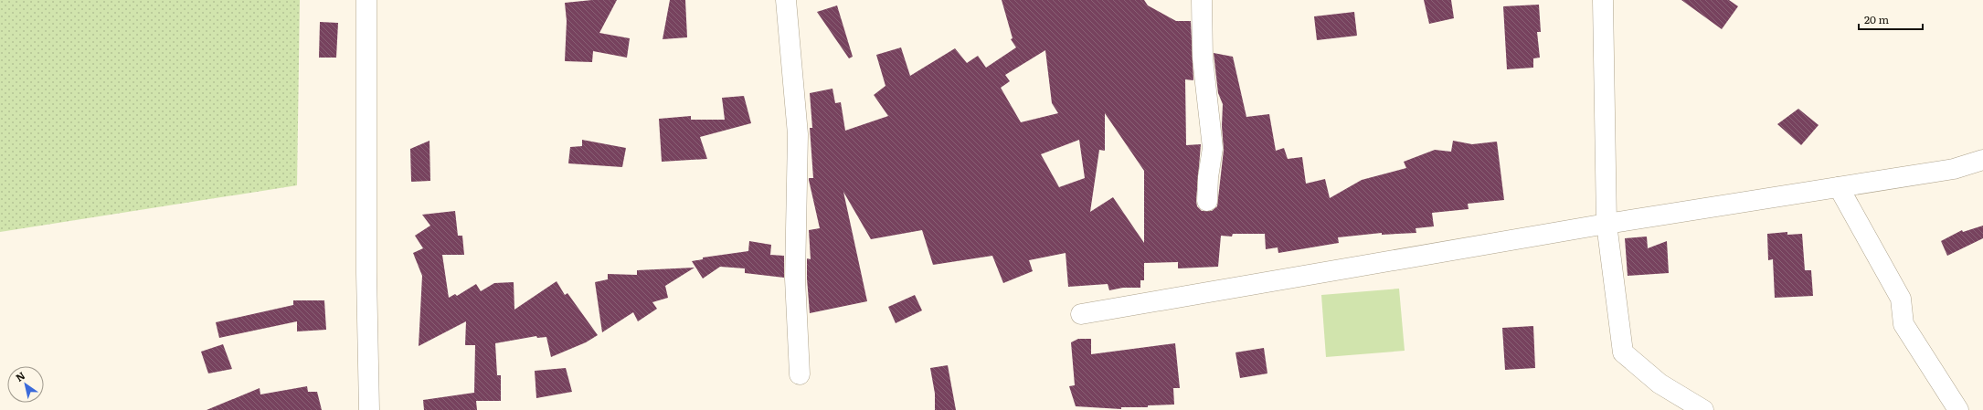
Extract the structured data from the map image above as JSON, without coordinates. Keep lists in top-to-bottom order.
{
  "scale_bar": "20 m",
  "north": "top left"
}
